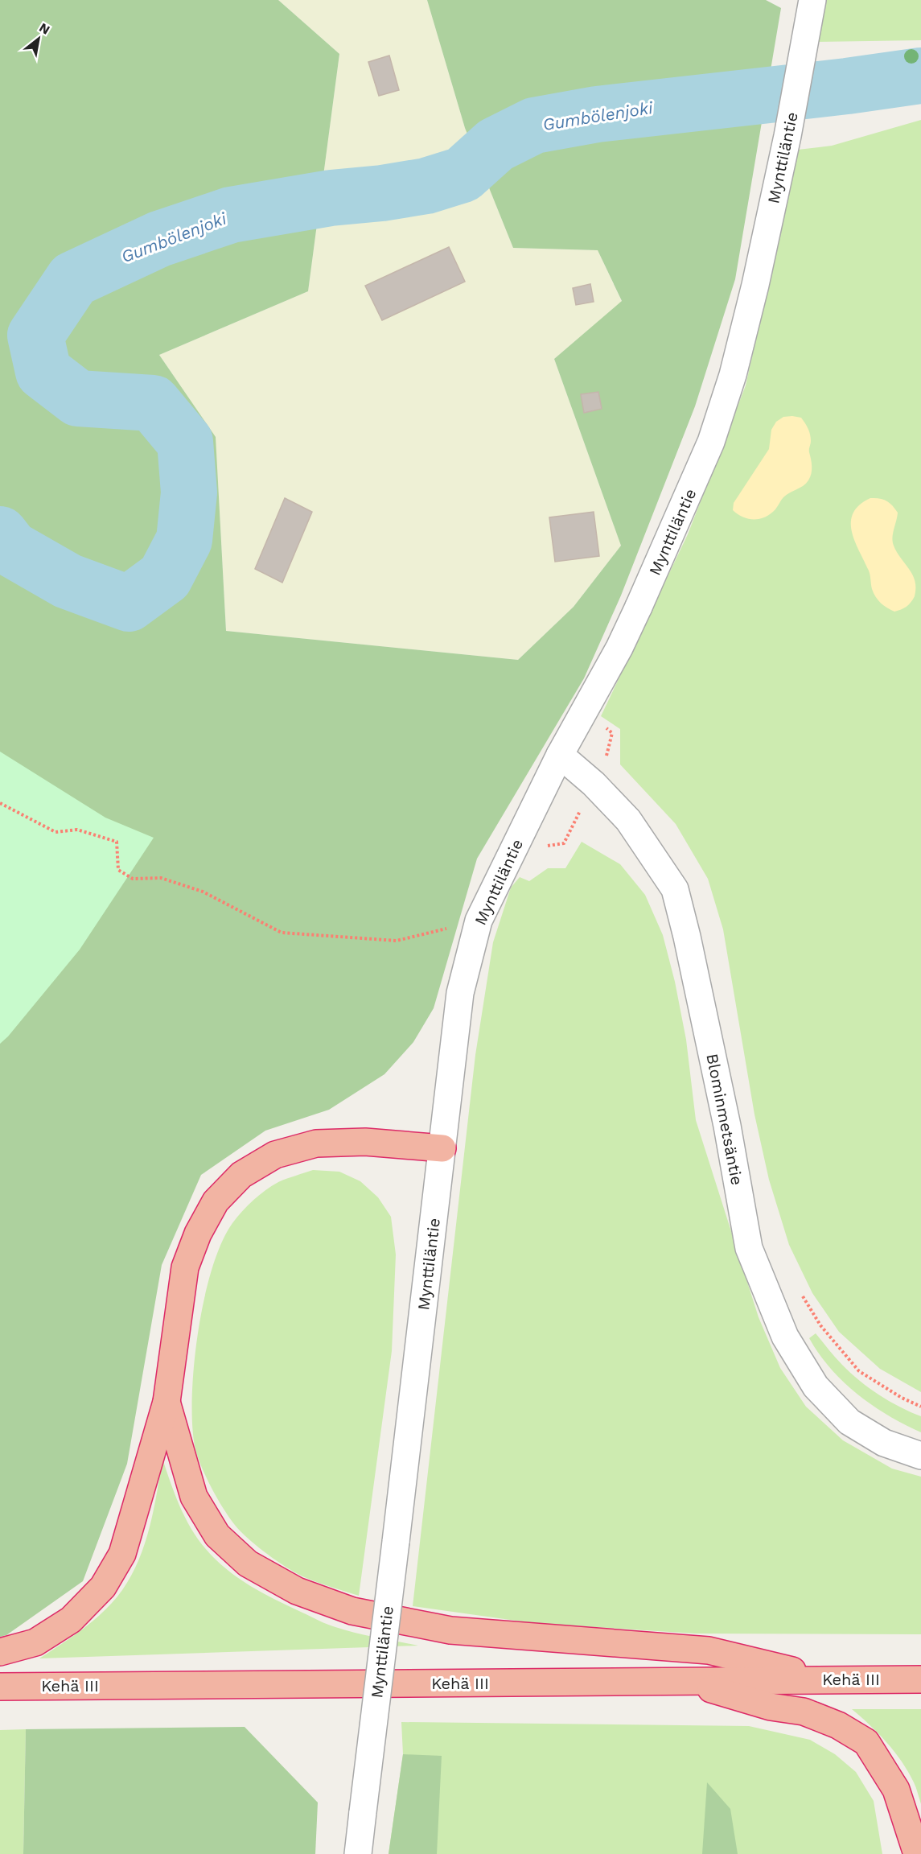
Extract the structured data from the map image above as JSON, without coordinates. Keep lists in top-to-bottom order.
{
  "streets": {
    "highway": ["Kehä III"],
    "street": ["Mynttiläntie", "Blominmetsäntie"]
  },
  "crossings": [
    ["Mynttiläntie", "Blominmetsäntie"]
  ],
  "water": ["Gumbölenjoki"],
  "north": "top right"
}
